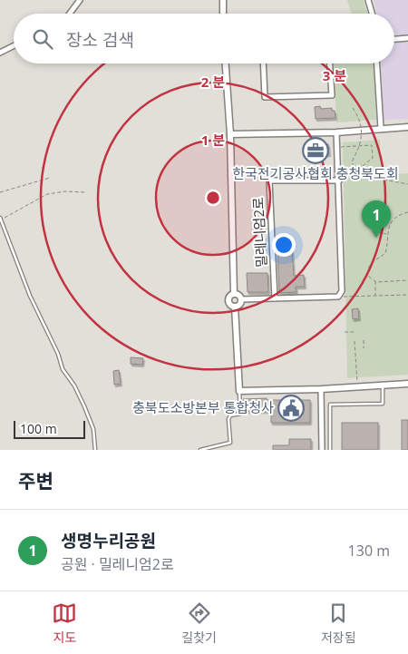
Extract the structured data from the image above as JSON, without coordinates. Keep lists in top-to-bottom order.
{
  "streets": {
    "street": ["밀레니엄2로"]
  },
  "places": {
    "office": ["한국전기공사협회 충청북도회"],
    "public building": ["충북도소방본부 통합청사"]
  },
  "scale_bar": "100 m",
  "page": {
    "search": "장소 검색",
    "pins": "1",
    "scale": "100 m",
    "heading": "주변",
    "list": [
      {
        "mark": "1",
        "name": "생명누리공원",
        "note": "공원 · 밀레니엄2로",
        "value": "130 m"
      }
    ],
    "nav": ["지도", "길찾기", "저장됨"]
  },
  "rings": ["3 분", "2 분", "1 분"]
}
